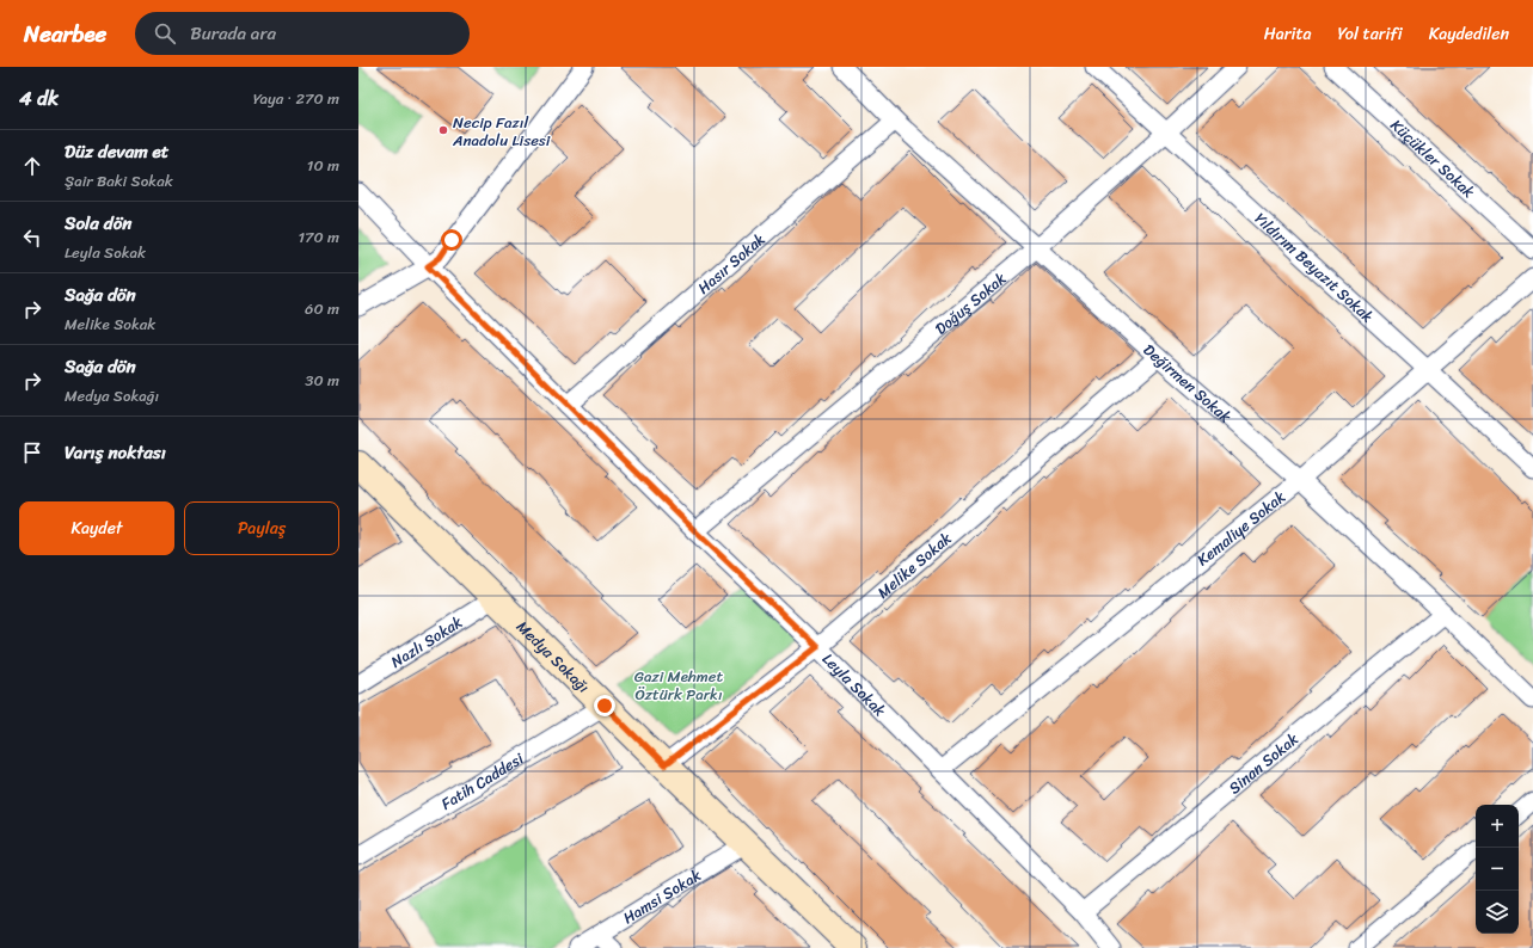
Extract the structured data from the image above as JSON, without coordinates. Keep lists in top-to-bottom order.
{
  "streets": {
    "street": [
      "Küçükler Sokak",
      "Hasır Sokak",
      "Yıldırım Beyazıt Sokak",
      "Doğuş Sokak",
      "Değirmen Sokak",
      "Kemaliye Sokak",
      "Melike Sokak",
      "Nazlı Sokak",
      "Medya Sokağı",
      "Leyla Sokak",
      "Sinan Sokak",
      "Fatih Caddesi",
      "Hamsi Sokak"
    ]
  },
  "crossings": [
    ["Hasır Sokak", "Değirmen Sokak"],
    ["Hasır Sokak", "Leyla Sokak"],
    ["Yıldırım Beyazıt Sokak", "Doğuş Sokak"],
    ["Yıldırım Beyazıt Sokak", "Kemaliye Sokak"],
    ["Doğuş Sokak", "Değirmen Sokak"],
    ["Doğuş Sokak", "Leyla Sokak"],
    ["Değirmen Sokak", "Kemaliye Sokak"],
    ["Değirmen Sokak", "Melike Sokak"],
    ["Değirmen Sokak", "Sinan Sokak"],
    ["Kemaliye Sokak", "Leyla Sokak"],
    ["Melike Sokak", "Medya Sokağı"],
    ["Melike Sokak", "Leyla Sokak"],
    ["Nazlı Sokak", "Medya Sokağı"],
    ["Medya Sokağı", "Fatih Caddesi"],
    ["Medya Sokağı", "Hamsi Sokak"],
    ["Leyla Sokak", "Sinan Sokak"]
  ],
  "parks": ["Gazi Mehmet Öztürk Parkı"],
  "places": ["Necip Fazıl Anadolu Lisesi"],
  "page": {
    "header": "Nearbee",
    "search": "Burada ara",
    "nav": ["Harita", "Yol tarifi", "Kaydedilen"],
    "heading": ["4 dk", "Yaya · 270 m"],
    "list": [
      ["Düz devam et", "Şair Baki Sokak", "10 m"],
      ["Sola dön", "Leyla Sokak", "170 m"],
      ["Sağa dön", "Melike Sokak", "60 m"],
      ["Sağa dön", "Medya Sokağı", "30 m"],
      "Varış noktası"
    ],
    "buttons": ["Kaydet", "Paylaş"],
    "map_buttons": ["+", "−"]
  }
}
